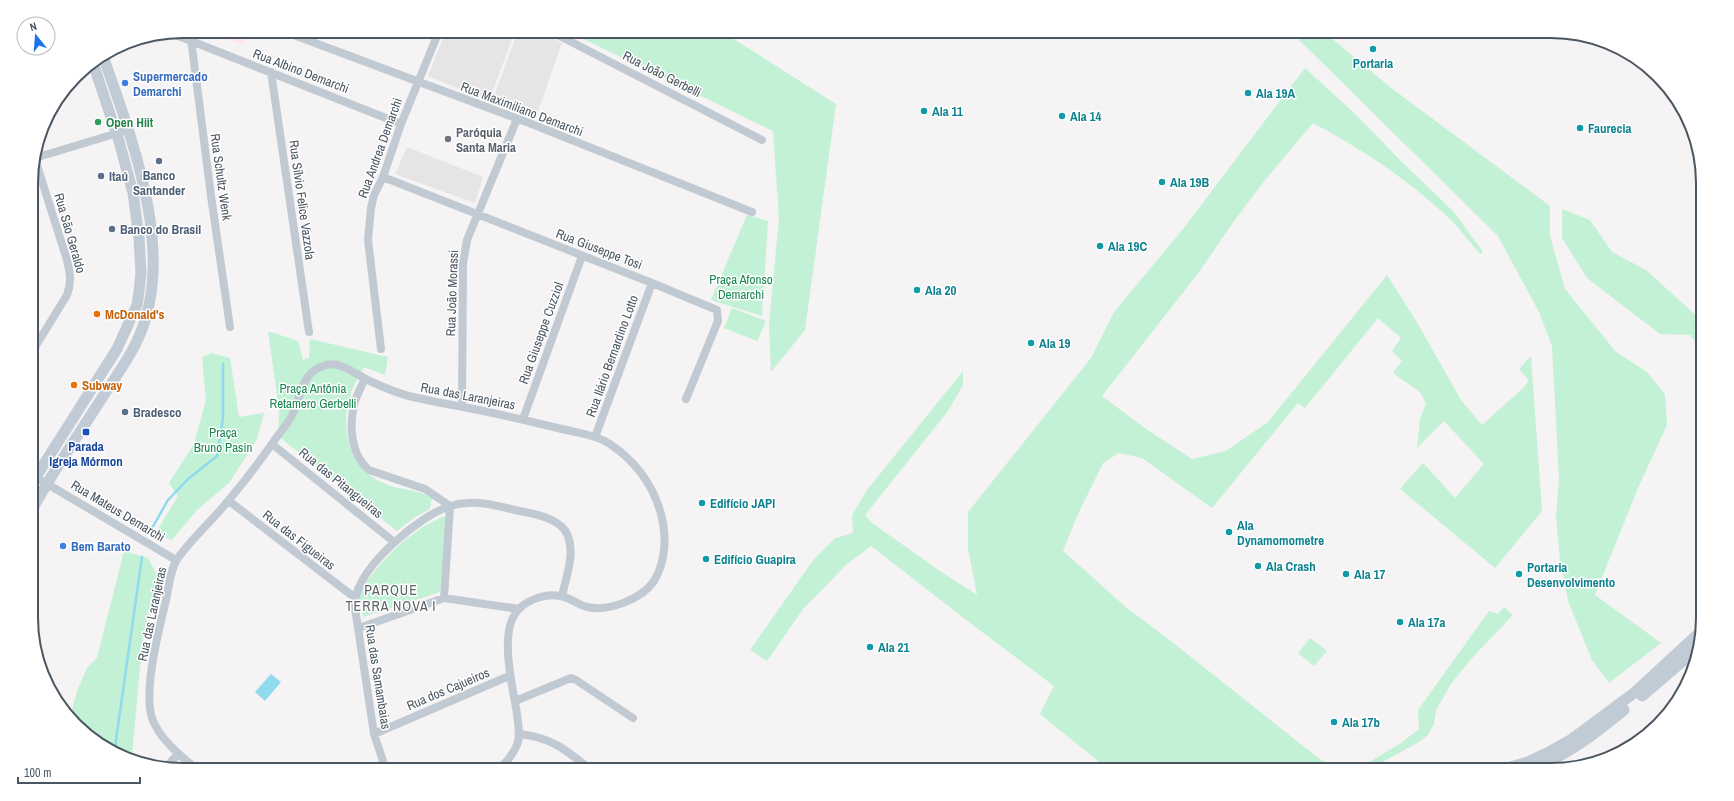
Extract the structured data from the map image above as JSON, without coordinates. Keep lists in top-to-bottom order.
{
  "streets": {
    "street": [
      "Rua Albino Demarchi",
      "Rua João Gerbelli",
      "Rua Maximiliano Demarchi",
      "Rua Andrea Demarchi",
      "Rua Schultz Wenk",
      "Rua Sílvio Felice Vazzola",
      "Rua São Geraldo",
      "Rua Giuseppe Tosi",
      "Rua João Morassi",
      "Rua Giuseppe Cuzziol",
      "Rua Ilário Bernardino Lotto",
      "Rua das Laranjeiras",
      "Rua das Pitangueiras",
      "Rua Mateus Demarchi",
      "Rua das Figueiras",
      "Rua das Samambaias",
      "Rua dos Cajueiros"
    ]
  },
  "crossings": [
    ["Rua Albino Demarchi", "Rua Andrea Demarchi"],
    ["Rua Albino Demarchi", "Rua Schultz Wenk"],
    ["Rua Albino Demarchi", "Rua Sílvio Felice Vazzola"],
    ["Rua Maximiliano Demarchi", "Rua Andrea Demarchi"],
    ["Rua Maximiliano Demarchi", "Rua João Morassi"],
    ["Rua Andrea Demarchi", "Rua Giuseppe Tosi"],
    ["Rua Giuseppe Tosi", "Rua João Morassi"],
    ["Rua Giuseppe Tosi", "Rua Giuseppe Cuzziol"],
    ["Rua Giuseppe Tosi", "Rua Ilário Bernardino Lotto"],
    ["Rua João Morassi", "Rua das Laranjeiras"],
    ["Rua Giuseppe Cuzziol", "Rua das Laranjeiras"],
    ["Rua Ilário Bernardino Lotto", "Rua das Laranjeiras"],
    ["Rua das Laranjeiras", "Rua das Pitangueiras"],
    ["Rua das Laranjeiras", "Rua Mateus Demarchi"],
    ["Rua das Laranjeiras", "Rua das Figueiras"],
    ["Rua das Laranjeiras", "Rua das Samambaias"],
    ["Rua das Laranjeiras", "Rua dos Cajueiros"],
    ["Rua das Pitangueiras", "Rua das Samambaias"],
    ["Rua das Figueiras", "Rua das Samambaias"],
    ["Rua das Samambaias", "Rua dos Cajueiros"]
  ],
  "districts": ["PARQUE TERRA NOVA I"],
  "parks": ["Praça Afonso Demarchi", "Praça Antônia Retamero Gerbelli", "Praça Bruno Pasin"],
  "places": {
    "other": [
      "Portaria",
      "Supermercado Demarchi",
      "Ala 19A",
      "Ala 11",
      "Ala 14",
      "Open Hiit",
      "Faurecia",
      "Paróquia Santa Maria",
      "Banco Santander",
      "Itaú",
      "Ala 19B",
      "Banco do Brasil",
      "Ala 19C",
      "Ala 20",
      "McDonald's",
      "Ala 19",
      "Subway",
      "Bradesco",
      "Edifício JAPI",
      "Ala Dynamomometre",
      "Bem Barato",
      "Edifício Guapira",
      "Ala Crash",
      "Ala 17",
      "Portaria Desenvolvimento",
      "Ala 17a",
      "Ala 21",
      "Ala 17b"
    ],
    "transit": ["Parada Igreja Mórmon"]
  },
  "scale_bar": "100 m",
  "north": "top"
}
